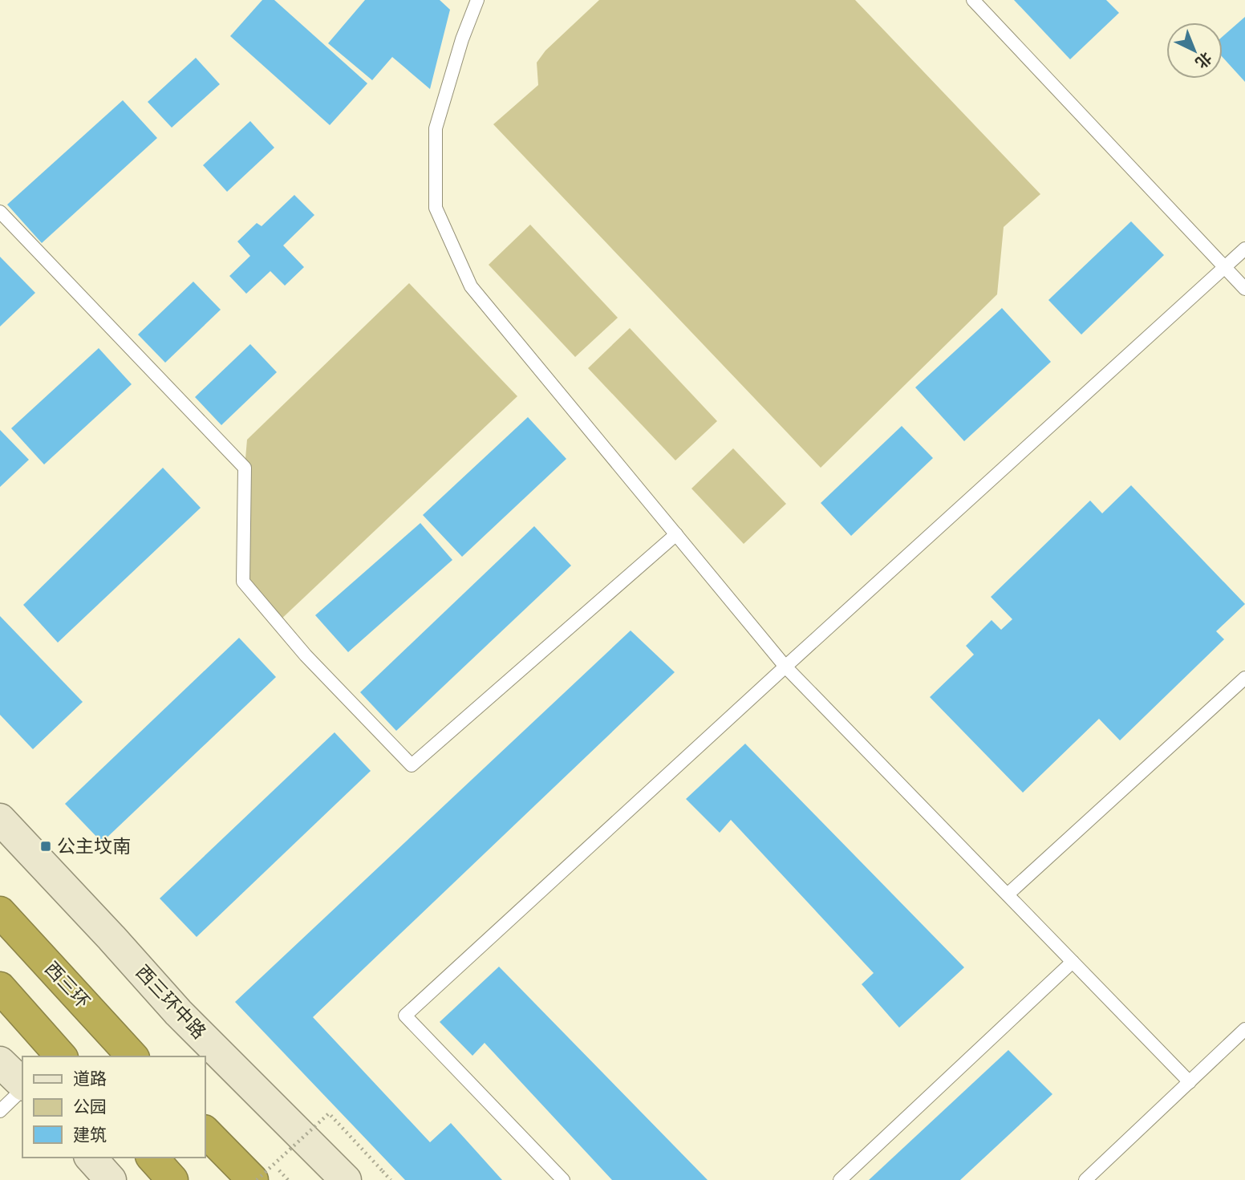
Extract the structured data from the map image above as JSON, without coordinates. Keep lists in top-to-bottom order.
{
  "streets": {
    "highway": ["西三环"],
    "street": ["西三环中路"]
  },
  "places": {
    "transit": ["公主坟南"]
  },
  "legend": ["道路", "公园", "建筑"],
  "north": "bottom right"
}
